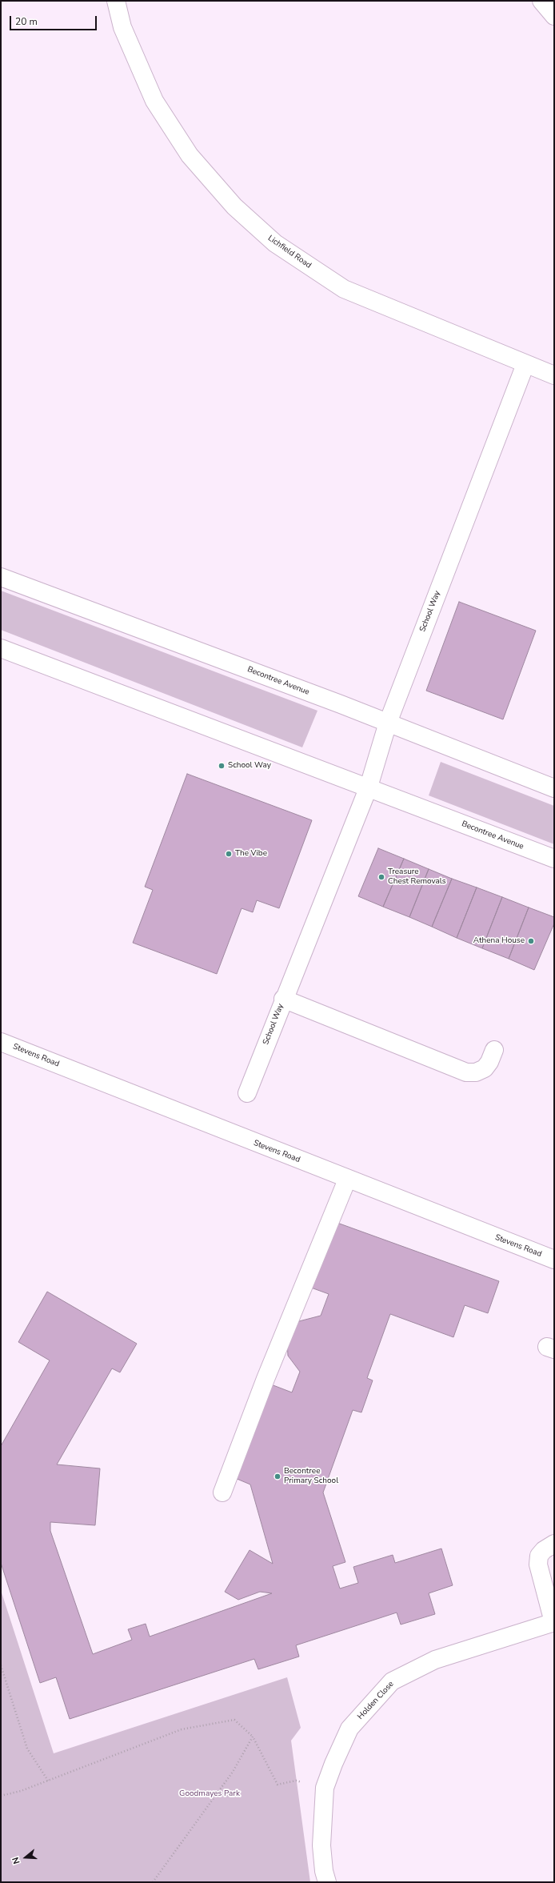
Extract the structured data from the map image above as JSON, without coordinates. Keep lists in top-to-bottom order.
{
  "streets": {
    "street": [
      "Lichfield Road",
      "School Way",
      "Becontree Avenue",
      "Stevens Road",
      "Holden Close"
    ]
  },
  "crossings": [
    ["Lichfield Road", "School Way"],
    ["School Way", "Becontree Avenue"]
  ],
  "parks": ["Goodmayes Park"],
  "places": [
    "School Way",
    "The Vibe",
    "Treasure Chest Removals",
    "Athena House",
    "Becontree Primary School"
  ],
  "scale_bar": "20 m",
  "north": "left"
}
